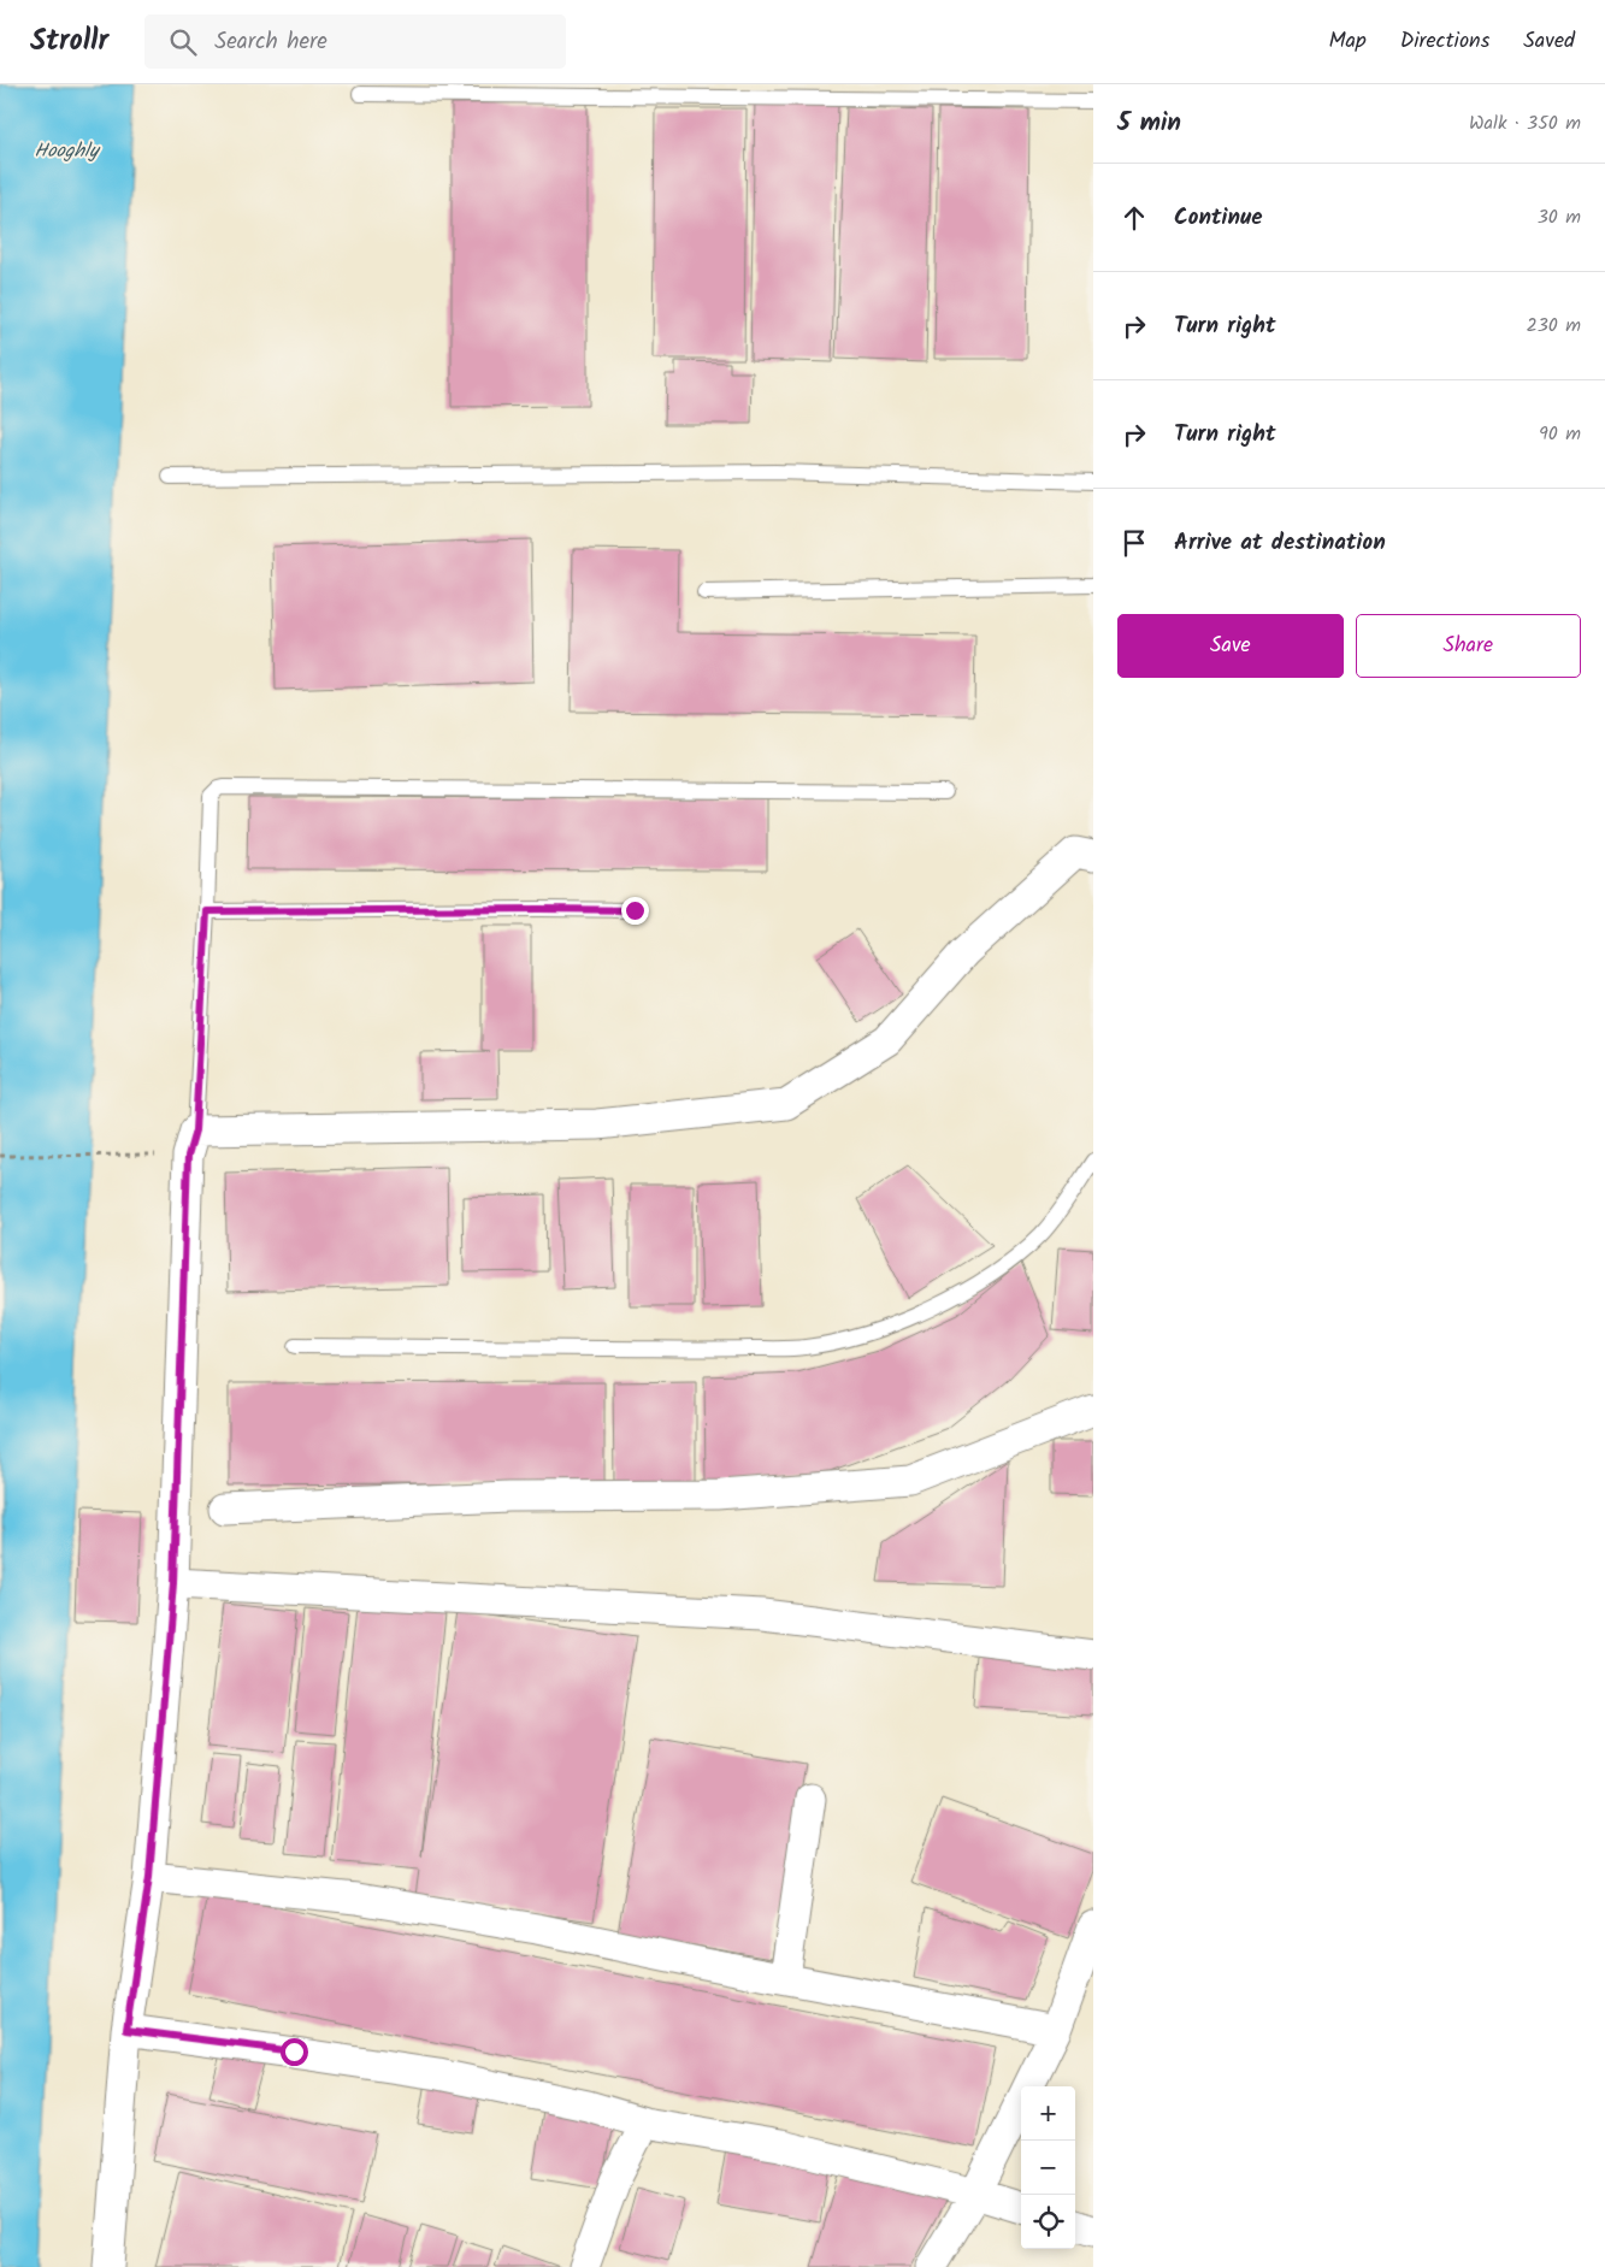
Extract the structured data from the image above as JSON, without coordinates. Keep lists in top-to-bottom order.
{
  "water": ["Hooghly"],
  "page": {
    "header": "Strollr",
    "search": "Search here",
    "nav": ["Map", "Directions", "Saved"],
    "heading": ["5 min", "Walk · 350 m"],
    "list": [
      ["Continue", "30 m"],
      ["Turn right", "230 m"],
      ["Turn right", "90 m"],
      "Arrive at destination"
    ],
    "buttons": ["Save", "Share"],
    "map_buttons": ["+", "−"]
  }
}
